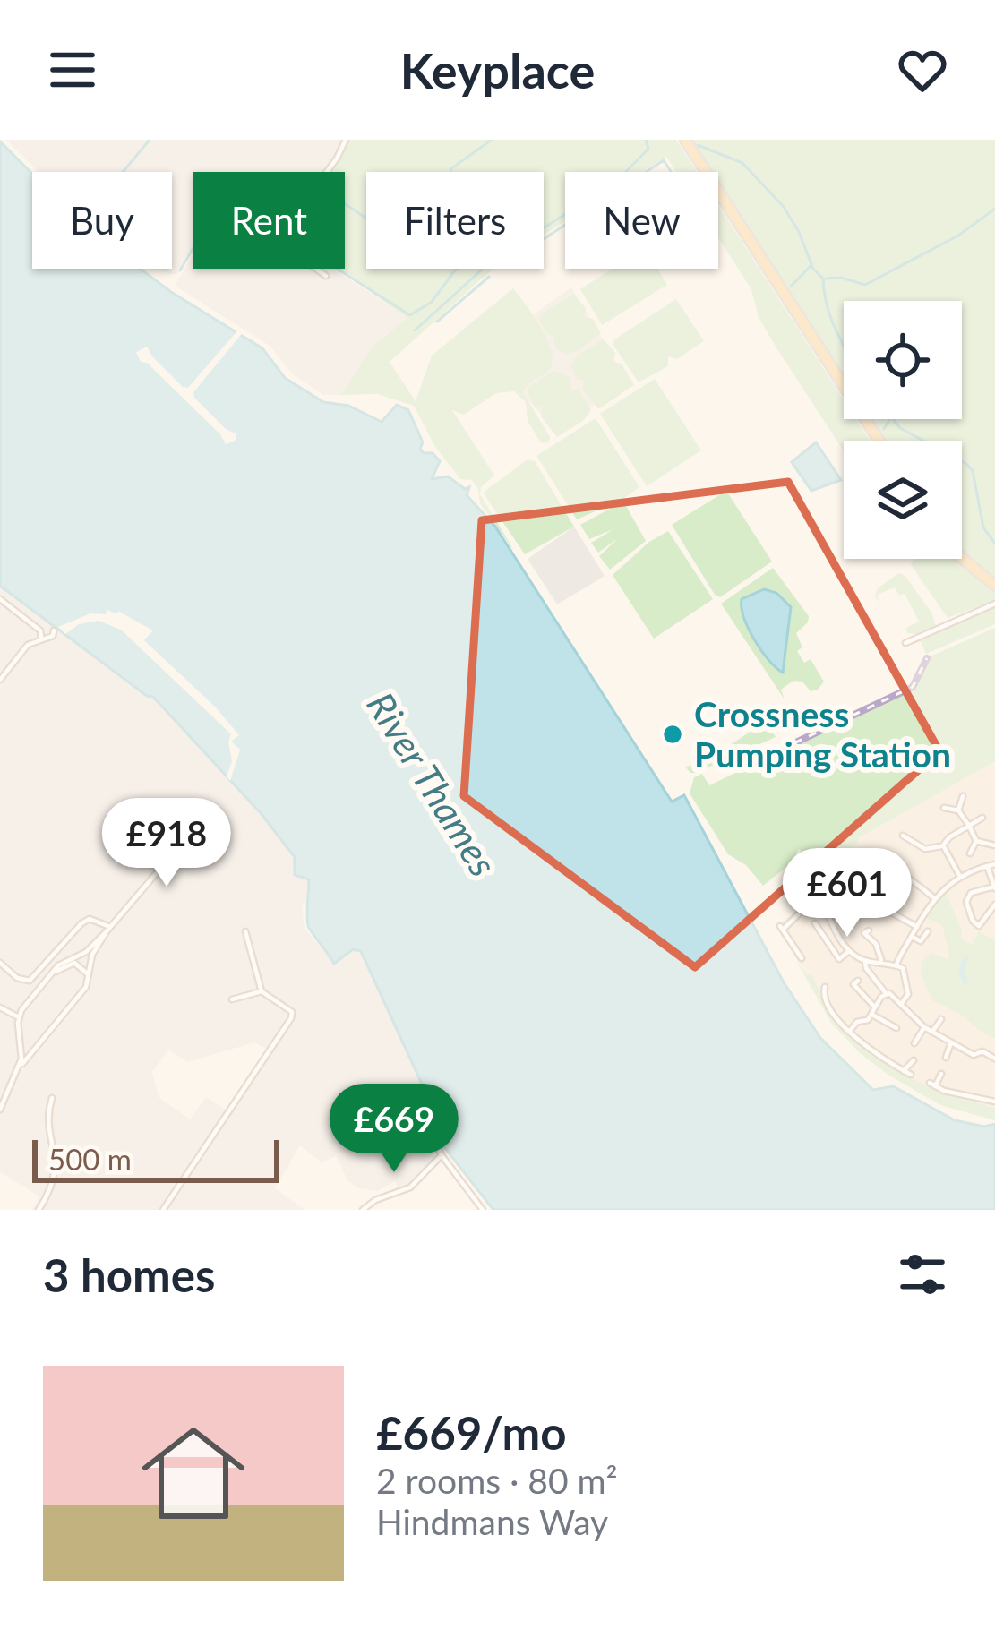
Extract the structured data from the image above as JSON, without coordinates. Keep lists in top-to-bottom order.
{
  "water": ["River Thames"],
  "places": ["Crossness Pumping Station"],
  "scale_bar": "500 m",
  "page": {
    "header": "Keyplace",
    "chip": [
      "Buy",
      "Rent",
      "Filters",
      "New"
    ],
    "price": ["£918", "£601", "£669"],
    "scale": "500 m",
    "heading": "3 homes",
    "list": [
      {
        "name": "£669/mo",
        "note": "2 rooms · 80 m² · Hindmans Way"
      }
    ]
  }
}
